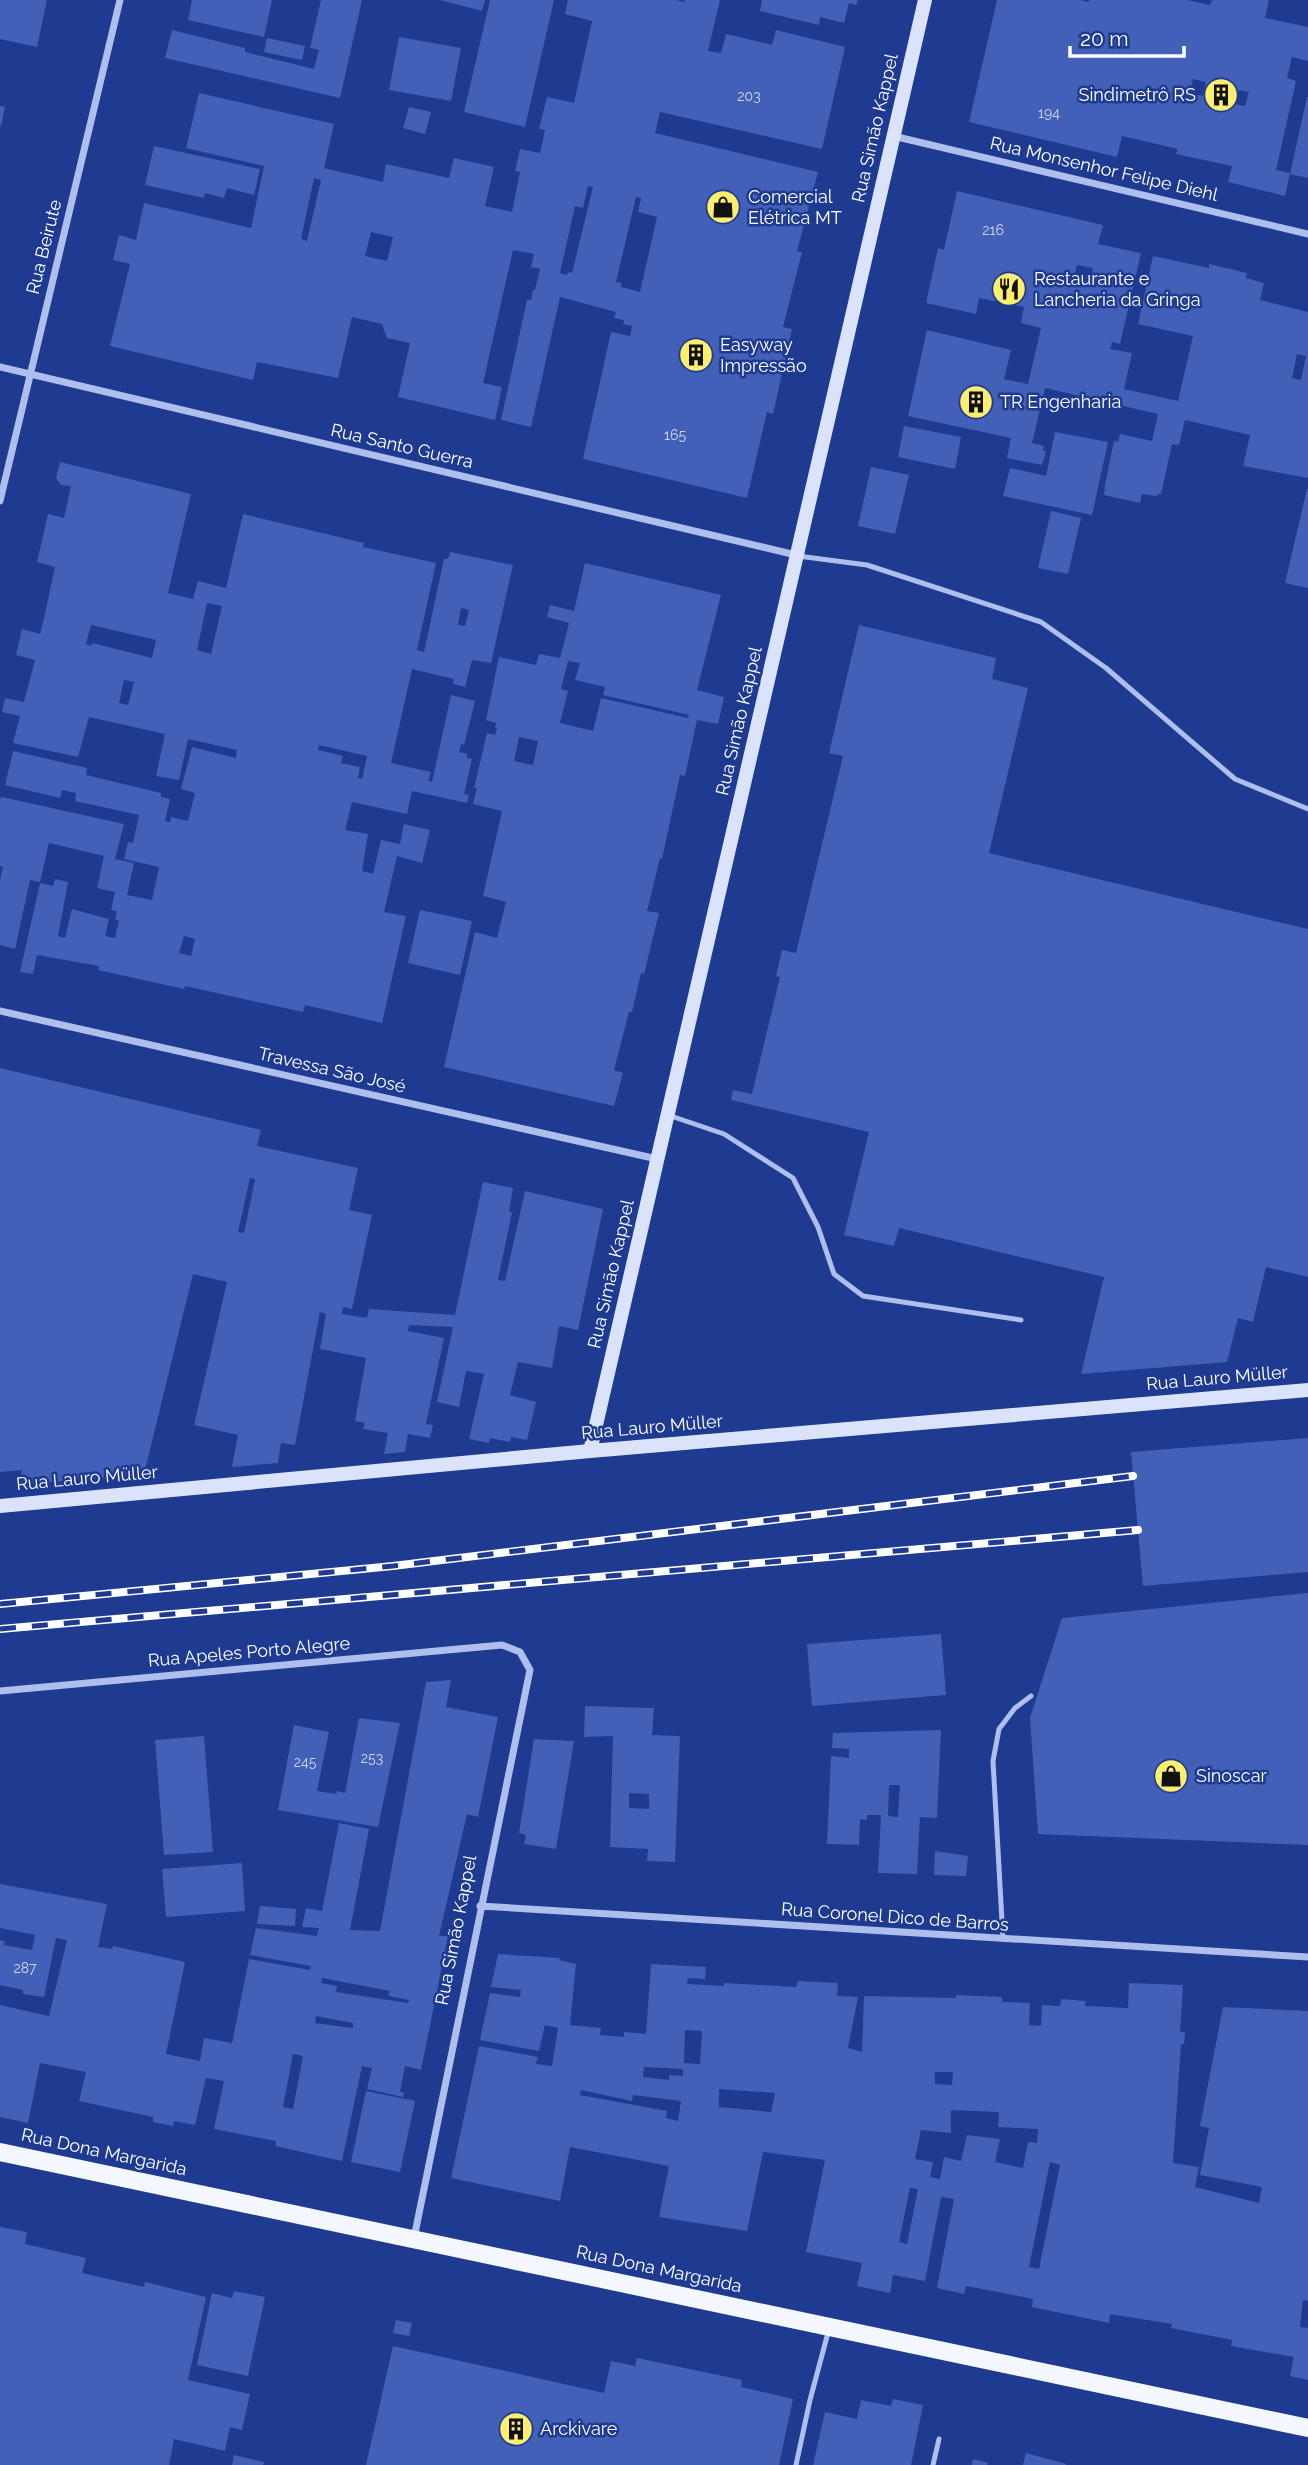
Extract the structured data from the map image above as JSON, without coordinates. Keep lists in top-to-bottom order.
{
  "streets": {
    "main road": ["Rua Dona Margarida"],
    "street": [
      "Rua Simão Kappel",
      "Rua Monsenhor Felipe Diehl",
      "Rua Beirute",
      "Rua Santo Guerra",
      "Travessa São José",
      "Rua Lauro Müller",
      "Rua Apeles Porto Alegre",
      "Rua Coronel Dico de Barros"
    ]
  },
  "crossings": [
    ["Rua Simão Kappel", "Rua Monsenhor Felipe Diehl"],
    ["Rua Simão Kappel", "Rua Santo Guerra"],
    ["Rua Simão Kappel", "Travessa São José"],
    ["Rua Simão Kappel", "Rua Lauro Müller"],
    ["Rua Simão Kappel", "Rua Apeles Porto Alegre"],
    ["Rua Simão Kappel", "Rua Coronel Dico de Barros"],
    ["Rua Simão Kappel", "Rua Dona Margarida"],
    ["Rua Beirute", "Rua Santo Guerra"]
  ],
  "places": {
    "building": [
      "Sindimetrô RS",
      "Easyway Impressão",
      "TR Engenharia",
      "Arckivare"
    ],
    "shop": ["Comercial Elétrica MT", "Sinoscar"],
    "restaurant": ["Restaurante e Lancheria da Gringa"]
  },
  "house_numbers": [
    "203",
    "194",
    "216",
    "165",
    "253",
    "245",
    "287"
  ],
  "scale_bar": "20 m"
}
